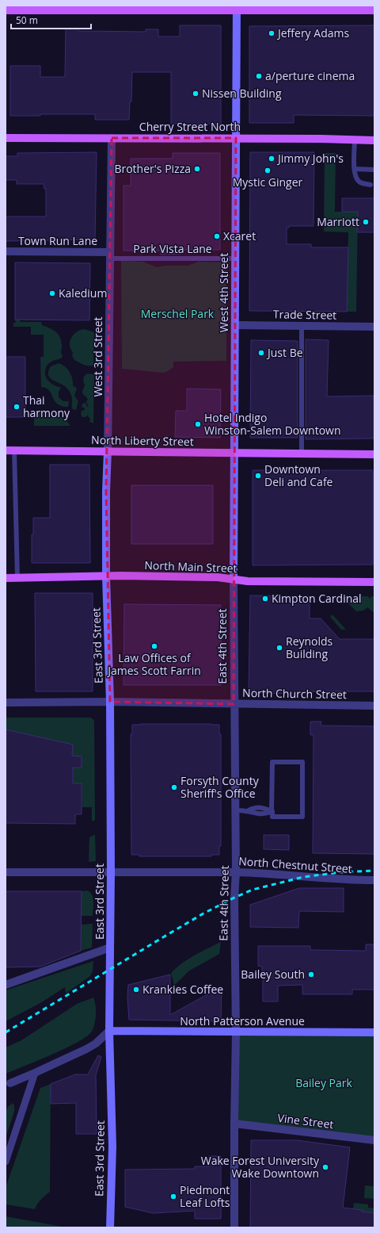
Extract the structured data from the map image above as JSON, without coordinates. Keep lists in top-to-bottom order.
{
  "streets": {
    "main road": [
      "Cherry Street North",
      "West 4th Street",
      "West 3rd Street",
      "North Liberty Street",
      "North Main Street",
      "East 3rd Street",
      "North Patterson Avenue"
    ],
    "street": [
      "Town Run Lane",
      "Trade Street",
      "East 4th Street",
      "North Church Street",
      "North Chestnut Street",
      "Vine Street"
    ],
    "lane": ["Park Vista Lane"]
  },
  "crossings": [
    ["Cherry Street North", "West 4th Street"],
    ["Cherry Street North", "West 3rd Street"],
    ["Town Run Lane", "Park Vista Lane"],
    ["Town Run Lane", "West 3rd Street"],
    ["Park Vista Lane", "West 4th Street"],
    ["Park Vista Lane", "West 3rd Street"],
    ["West 4th Street", "Trade Street"],
    ["West 4th Street", "North Liberty Street"],
    ["West 4th Street", "North Main Street"],
    ["West 4th Street", "East 4th Street"],
    ["West 3rd Street", "North Liberty Street"],
    ["West 3rd Street", "North Main Street"],
    ["West 3rd Street", "East 3rd Street"],
    ["North Main Street", "East 3rd Street"],
    ["North Main Street", "East 4th Street"],
    ["East 3rd Street", "North Church Street"],
    ["East 3rd Street", "North Chestnut Street"],
    ["East 3rd Street", "North Patterson Avenue"],
    ["East 4th Street", "North Church Street"],
    ["East 4th Street", "North Chestnut Street"],
    ["East 4th Street", "North Patterson Avenue"],
    ["East 4th Street", "Vine Street"]
  ],
  "parks": ["Merschel Park", "Bailey Park"],
  "places": [
    "Jeffery Adams",
    "a/perture cinema",
    "Nissen Building",
    "Jimmy John's",
    "Brother's Pizza",
    "Mystic Ginger",
    "Marriott",
    "Xcaret",
    "Kaledium",
    "Just Be",
    "Thai harmony",
    "Hotel Indigo Winston-Salem Downtown",
    "Downtown Deli and Cafe",
    "Kimpton Cardinal",
    "Law Offices of James Scott Farrin",
    "Reynolds Building",
    "Forsyth County Sheriff's Office",
    "Bailey South",
    "Krankies Coffee",
    "Wake Forest University Wake Downtown",
    "Piedmont Leaf Lofts"
  ],
  "scale_bar": "50 m"
}
